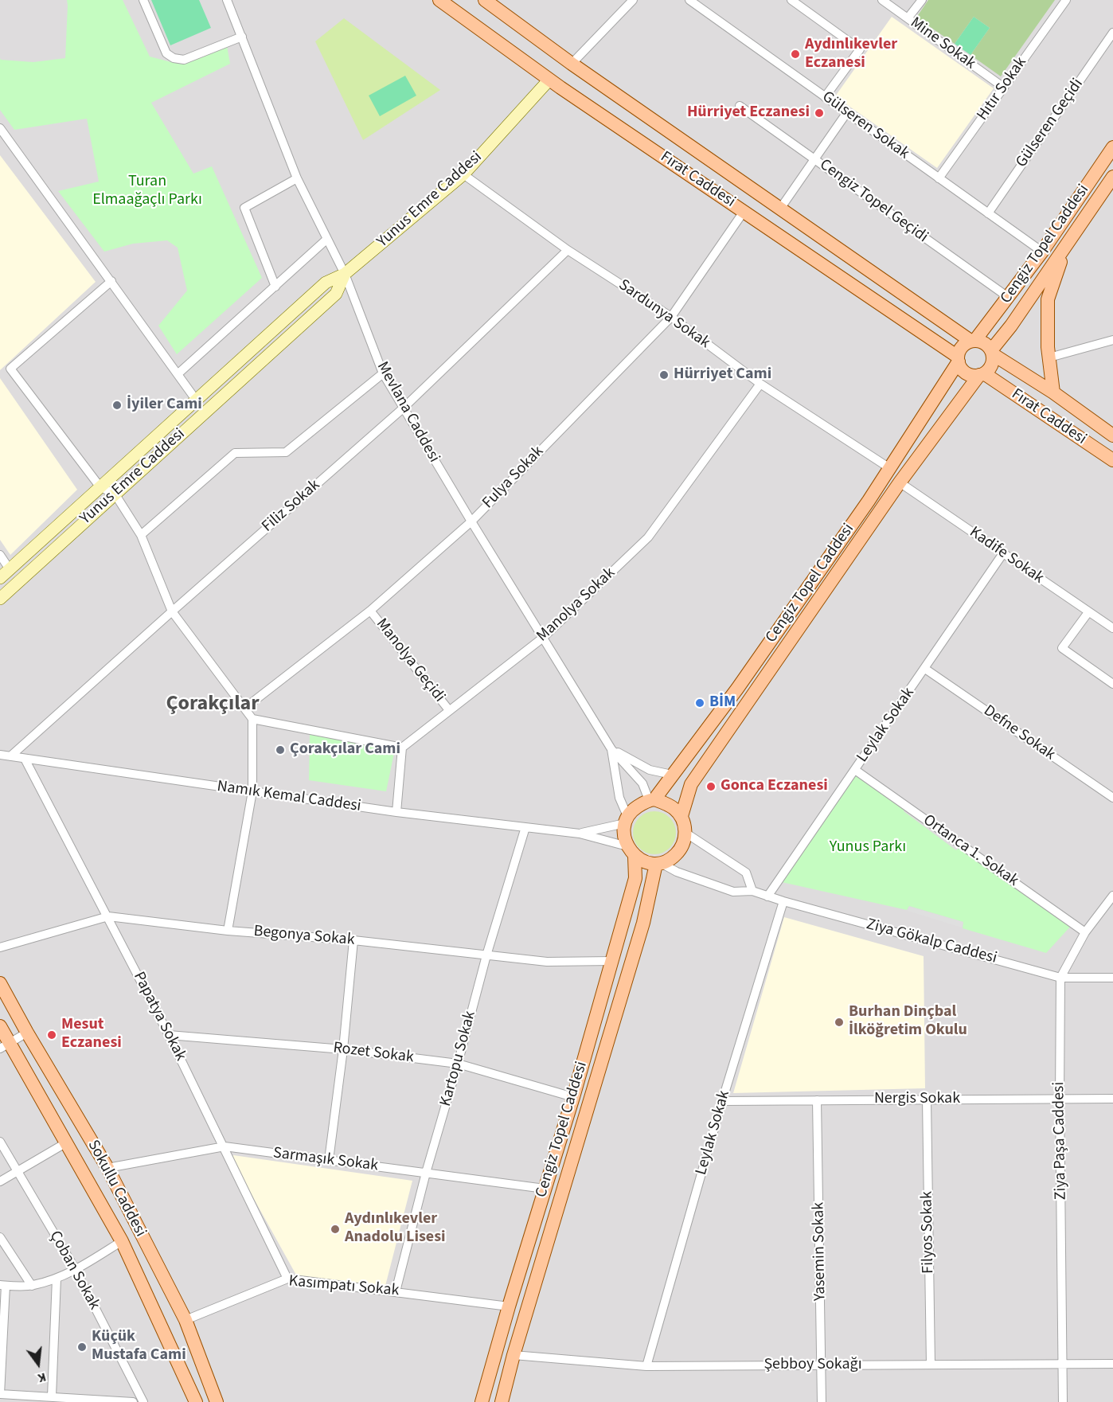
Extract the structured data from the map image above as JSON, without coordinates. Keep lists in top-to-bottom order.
{
  "streets": {
    "main road": ["Fırat Caddesi", "Cengiz Topel Caddesi", "Sokullu Caddesi"],
    "street": [
      "Mine Sokak",
      "Hıtır Sokak",
      "Gülseren Geçidi",
      "Gülseren Sokak",
      "Yunus Emre Caddesi",
      "Cengiz Topel Geçidi",
      "Sardunya Sokak",
      "Mevlana Caddesi",
      "Fulya Sokak",
      "Filiz Sokak",
      "Kadife Sokak",
      "Manolya Sokak",
      "Manolya Geçidi",
      "Leylak Sokak",
      "Defne Sokak",
      "Namık Kemal Caddesi",
      "Ortanca 1. Sokak",
      "Begonya Sokak",
      "Ziya Gökalp Caddesi",
      "Papatya Sokak",
      "Rozet Sokak",
      "Kartopu Sokak",
      "Nergis Sokak",
      "Ziya Paşa Caddesi",
      "Sarmaşık Sokak",
      "Filyos Sokak",
      "Yasemin Sokak",
      "Çoban Sokak",
      "Kasımpatı Sokak",
      "Şebboy Sokağı"
    ]
  },
  "crossings": [
    ["Mine Sokak", "Hıtır Sokak"],
    ["Hıtır Sokak", "Gülseren Sokak"],
    ["Gülseren Geçidi", "Gülseren Sokak"],
    ["Gülseren Sokak", "Cengiz Topel Caddesi"],
    ["Fırat Caddesi", "Yunus Emre Caddesi"],
    ["Fırat Caddesi", "Cengiz Topel Caddesi"],
    ["Fırat Caddesi", "Fulya Sokak"],
    ["Yunus Emre Caddesi", "Sardunya Sokak"],
    ["Yunus Emre Caddesi", "Mevlana Caddesi"],
    ["Cengiz Topel Geçidi", "Cengiz Topel Caddesi"],
    ["Cengiz Topel Caddesi", "Sardunya Sokak"],
    ["Cengiz Topel Caddesi", "Mevlana Caddesi"],
    ["Cengiz Topel Caddesi", "Kadife Sokak"],
    ["Cengiz Topel Caddesi", "Namık Kemal Caddesi"],
    ["Cengiz Topel Caddesi", "Begonya Sokak"],
    ["Cengiz Topel Caddesi", "Ziya Gökalp Caddesi"],
    ["Cengiz Topel Caddesi", "Rozet Sokak"],
    ["Cengiz Topel Caddesi", "Sarmaşık Sokak"],
    ["Cengiz Topel Caddesi", "Kasımpatı Sokak"],
    ["Cengiz Topel Caddesi", "Şebboy Sokağı"],
    ["Sardunya Sokak", "Fulya Sokak"],
    ["Sardunya Sokak", "Filiz Sokak"],
    ["Sardunya Sokak", "Manolya Sokak"],
    ["Mevlana Caddesi", "Fulya Sokak"],
    ["Mevlana Caddesi", "Filiz Sokak"],
    ["Mevlana Caddesi", "Manolya Sokak"],
    ["Mevlana Caddesi", "Namık Kemal Caddesi"],
    ["Mevlana Caddesi", "Ziya Gökalp Caddesi"],
    ["Fulya Sokak", "Manolya Geçidi"],
    ["Filiz Sokak", "Namık Kemal Caddesi"],
    ["Kadife Sokak", "Leylak Sokak"],
    ["Manolya Sokak", "Manolya Geçidi"],
    ["Leylak Sokak", "Defne Sokak"],
    ["Leylak Sokak", "Ortanca 1. Sokak"],
    ["Leylak Sokak", "Ziya Gökalp Caddesi"],
    ["Leylak Sokak", "Nergis Sokak"],
    ["Leylak Sokak", "Şebboy Sokağı"],
    ["Namık Kemal Caddesi", "Ziya Gökalp Caddesi"],
    ["Namık Kemal Caddesi", "Papatya Sokak"],
    ["Namık Kemal Caddesi", "Kartopu Sokak"],
    ["Ortanca 1. Sokak", "Ziya Paşa Caddesi"],
    ["Begonya Sokak", "Papatya Sokak"],
    ["Begonya Sokak", "Kartopu Sokak"],
    ["Ziya Gökalp Caddesi", "Ziya Paşa Caddesi"],
    ["Papatya Sokak", "Rozet Sokak"],
    ["Papatya Sokak", "Sarmaşık Sokak"],
    ["Papatya Sokak", "Kasımpatı Sokak"],
    ["Rozet Sokak", "Kartopu Sokak"],
    ["Kartopu Sokak", "Sarmaşık Sokak"],
    ["Kartopu Sokak", "Kasımpatı Sokak"],
    ["Nergis Sokak", "Ziya Paşa Caddesi"],
    ["Nergis Sokak", "Filyos Sokak"],
    ["Nergis Sokak", "Yasemin Sokak"],
    ["Ziya Paşa Caddesi", "Şebboy Sokağı"],
    ["Sarmaşık Sokak", "Sokullu Caddesi"],
    ["Sokullu Caddesi", "Kasımpatı Sokak"],
    ["Filyos Sokak", "Şebboy Sokağı"],
    ["Yasemin Sokak", "Şebboy Sokağı"]
  ],
  "districts": ["Çorakçılar"],
  "parks": ["Turan Elmaağaçlı Parkı", "Yunus Parkı"],
  "places": [
    "Aydınlıkevler Eczanesi",
    "Hürriyet Eczanesi",
    "Hürriyet Cami",
    "İyiler Cami",
    "BİM",
    "Çorakçılar Cami",
    "Gonca Eczanesi",
    "Burhan Dinçbal İlköğretim Okulu",
    "Mesut Eczanesi",
    "Aydınlıkevler Anadolu Lisesi",
    "Küçük Mustafa Cami"
  ],
  "north": "bottom"
}
